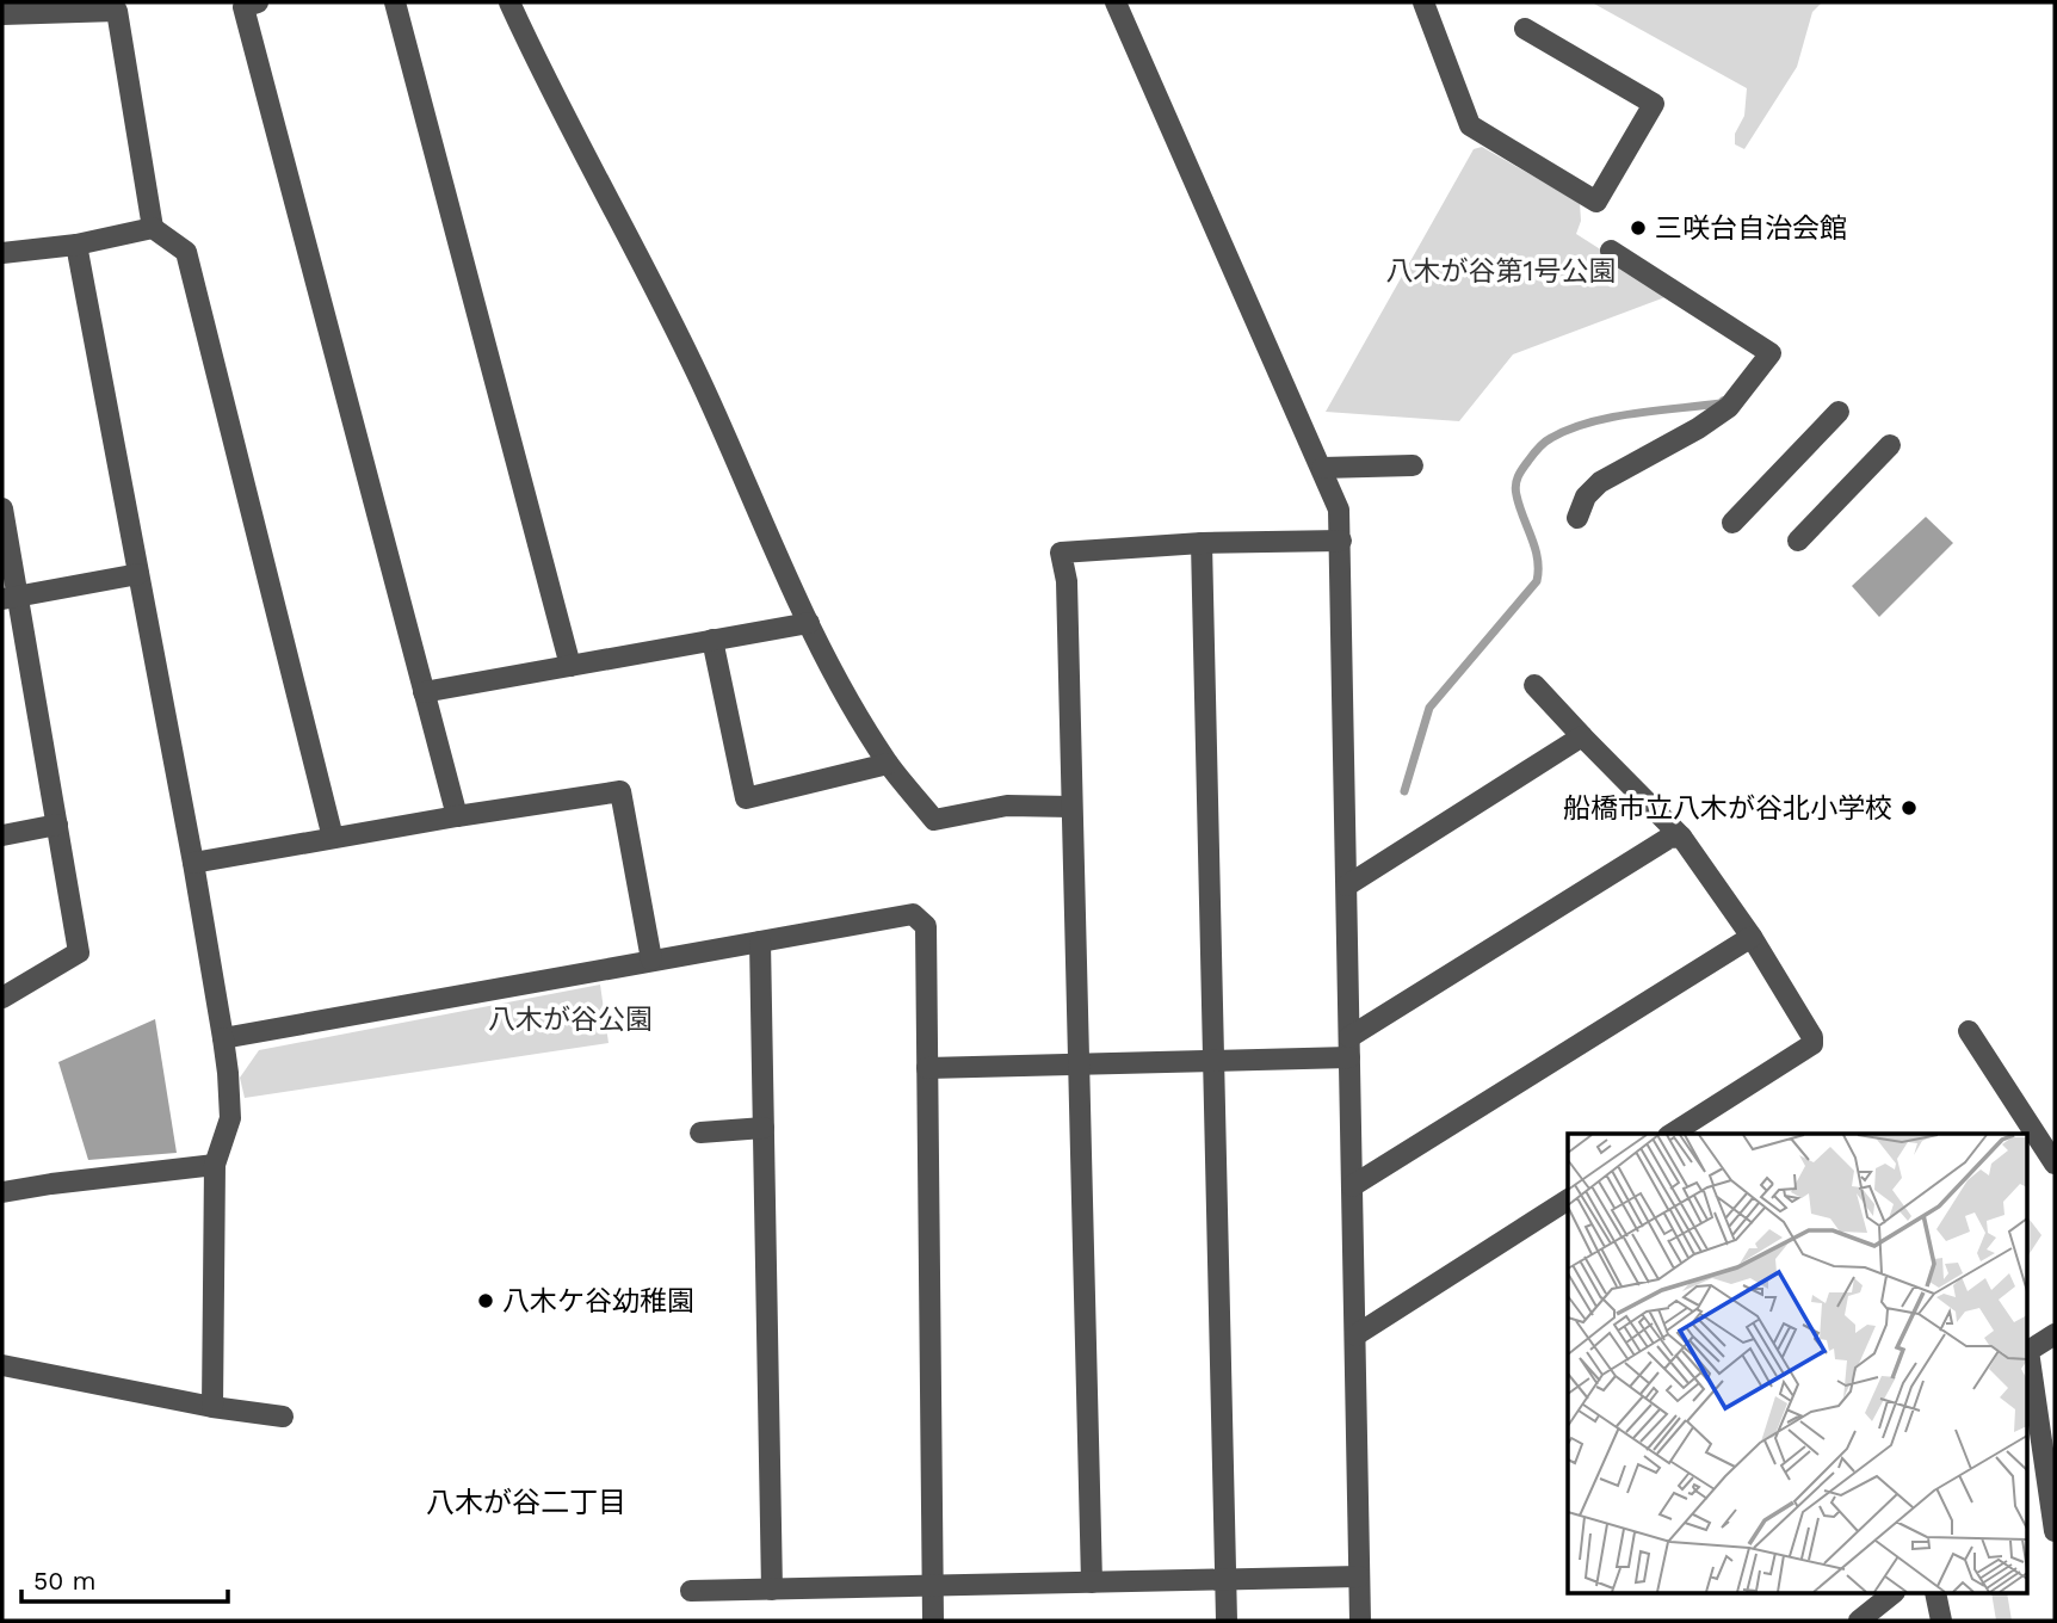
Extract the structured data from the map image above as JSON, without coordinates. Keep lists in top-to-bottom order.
{
  "districts": ["八木が谷二丁目"],
  "parks": ["八木が谷第1号公園", "八木が谷公園"],
  "places": ["三咲台自治会館", "船橋市立八木が谷北小学校", "八木ケ谷幼稚園"],
  "scale_bar": "50 m"
}
